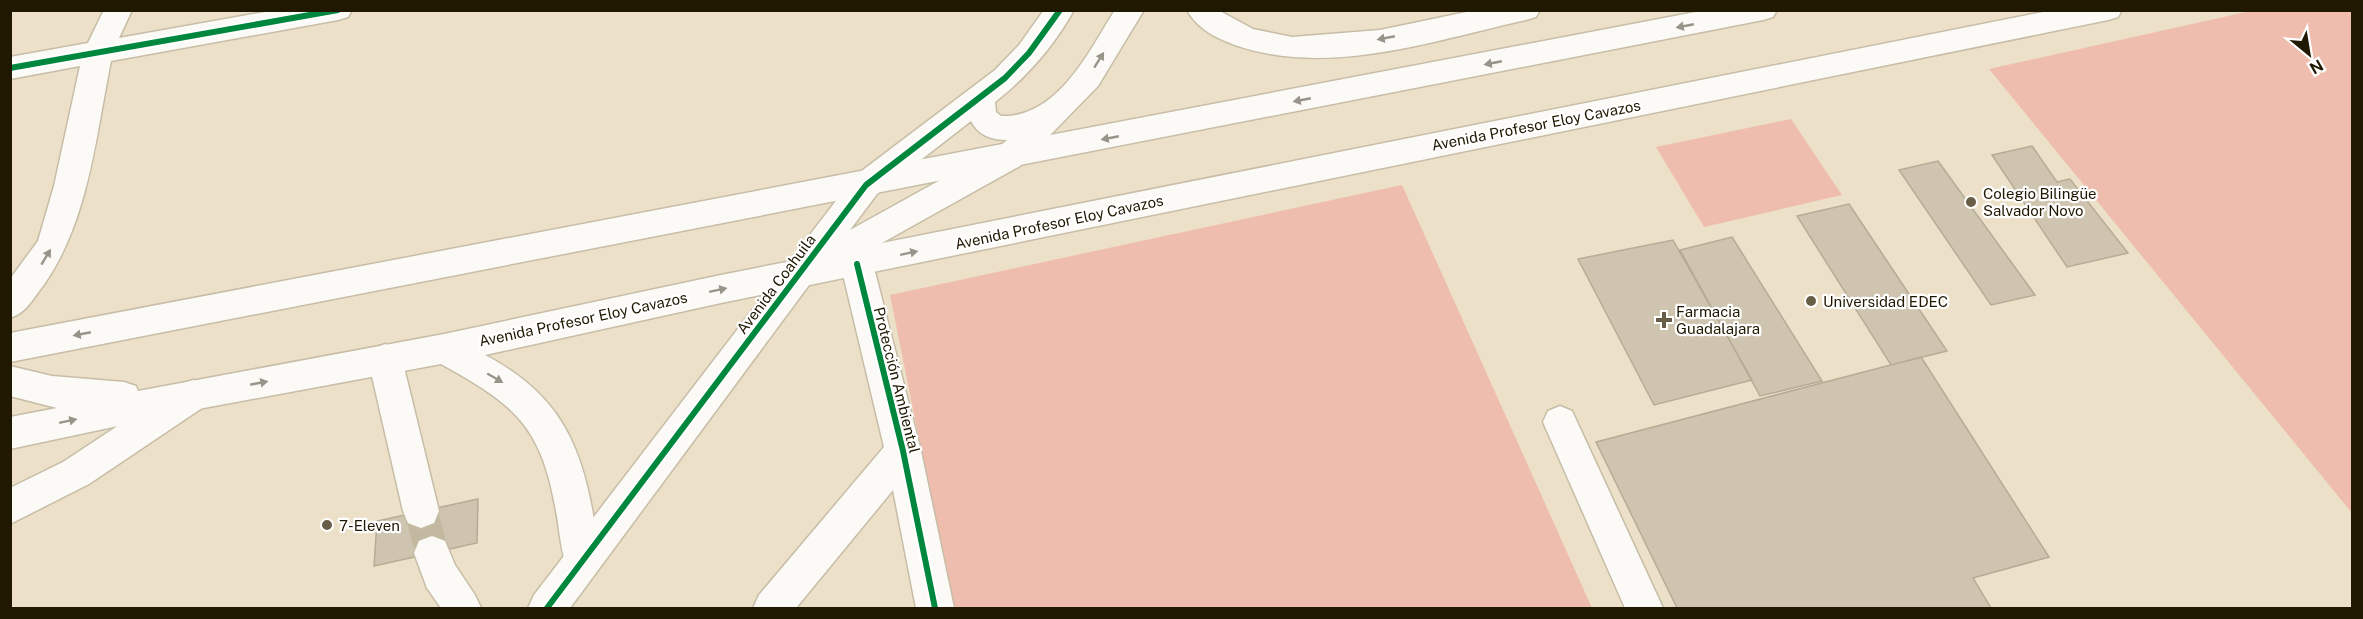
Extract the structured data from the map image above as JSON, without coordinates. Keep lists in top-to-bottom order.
{
  "streets": {
    "main road": ["Avenida Profesor Eloy Cavazos", "Avenida Coahuila", "Protección Ambiental"]
  },
  "crossings": [
    ["Avenida Profesor Eloy Cavazos", "Avenida Coahuila"],
    ["Avenida Profesor Eloy Cavazos", "Protección Ambiental"]
  ],
  "places": {
    "other": ["Colegio Bilingüe Salvador Novo", "Universidad EDEC", "7-Eleven"],
    "health": ["Farmacia Guadalajara"]
  },
  "north": "bottom right"
}
